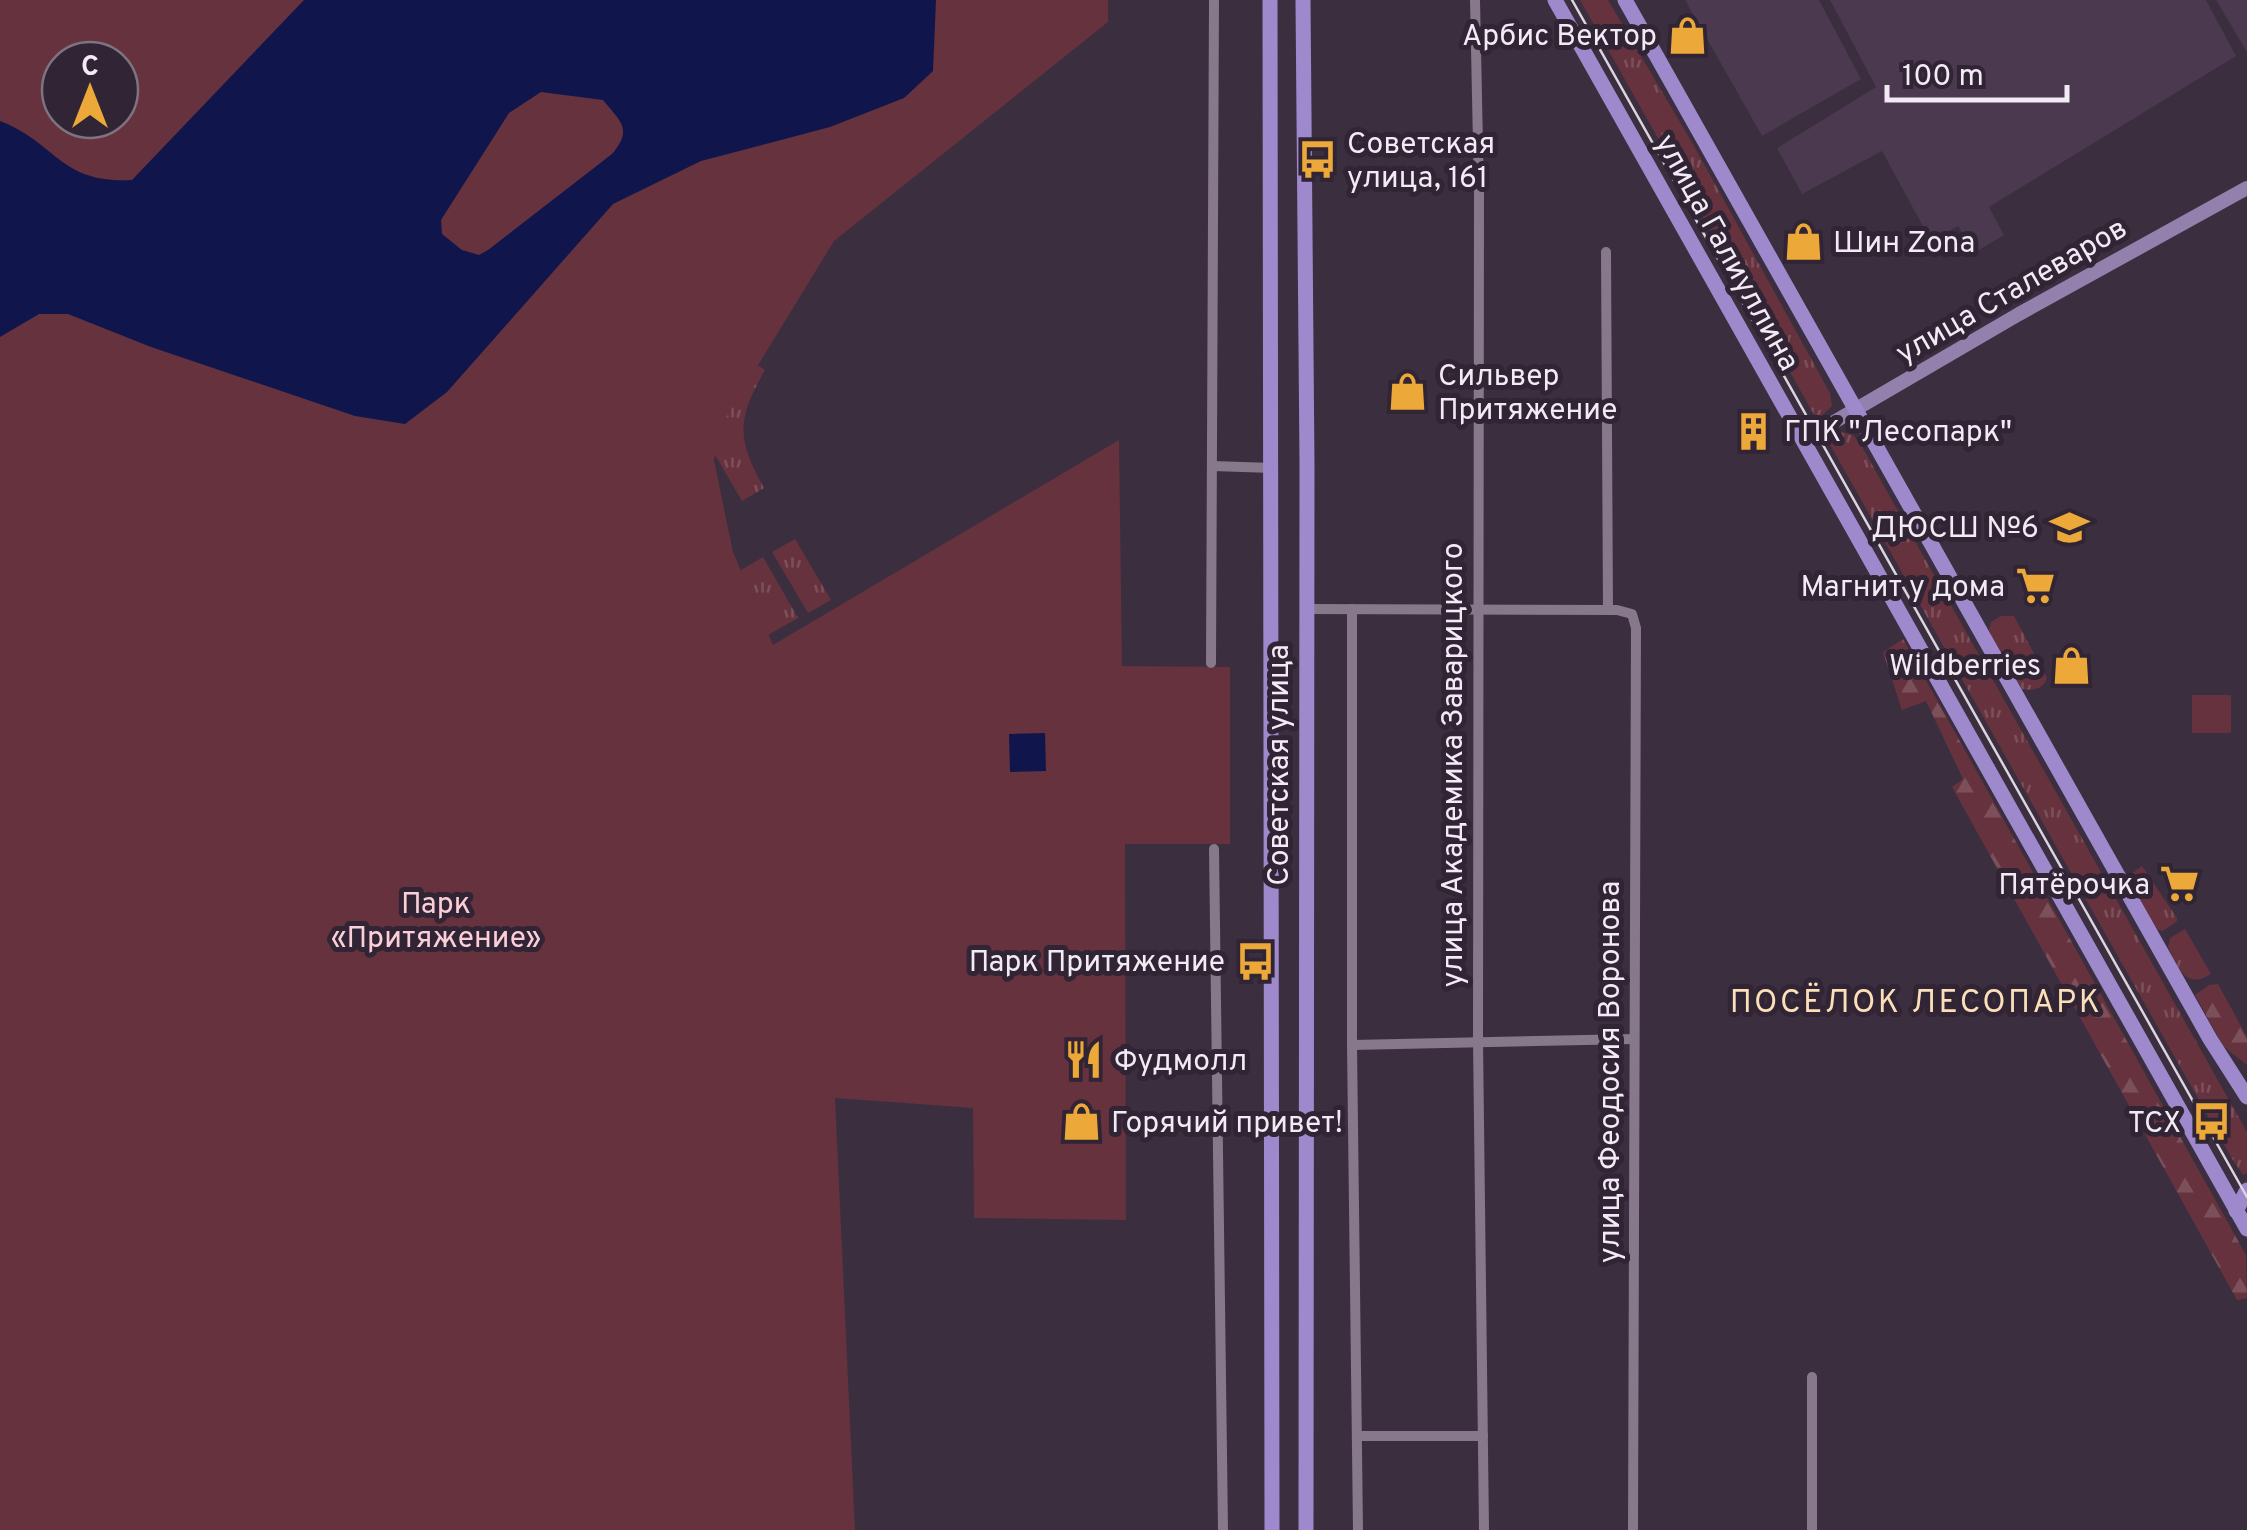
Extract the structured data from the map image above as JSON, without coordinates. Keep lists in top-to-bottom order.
{
  "streets": {
    "main road": ["улица Галиуллина", "улица Сталеваров", "Советская улица"],
    "street": ["улица Академика Заварицкого", "улица Феодосия Воронова"]
  },
  "crossings": [
    ["улица Галиуллина", "улица Сталеваров"]
  ],
  "districts": ["ПОСЁЛОК ЛЕСОПАРК"],
  "parks": ["Парк «Притяжение»"],
  "places": {
    "shop": [
      "Арбис Вектор",
      "Шин Zona",
      "Сильвер Притяжение",
      "Wildberries",
      "Горячий привет!"
    ],
    "bus stop": ["Советская улица, 161", "Парк Притяжение", "ТСХ"],
    "building": ["ГПК \"Лесопарк\""],
    "school or university": ["ДЮСШ №6"],
    "supermarket": ["Магнит у дома", "Пятёрочка"],
    "restaurant": ["Фудмолл"]
  },
  "scale_bar": "100 m",
  "north": "top"
}
